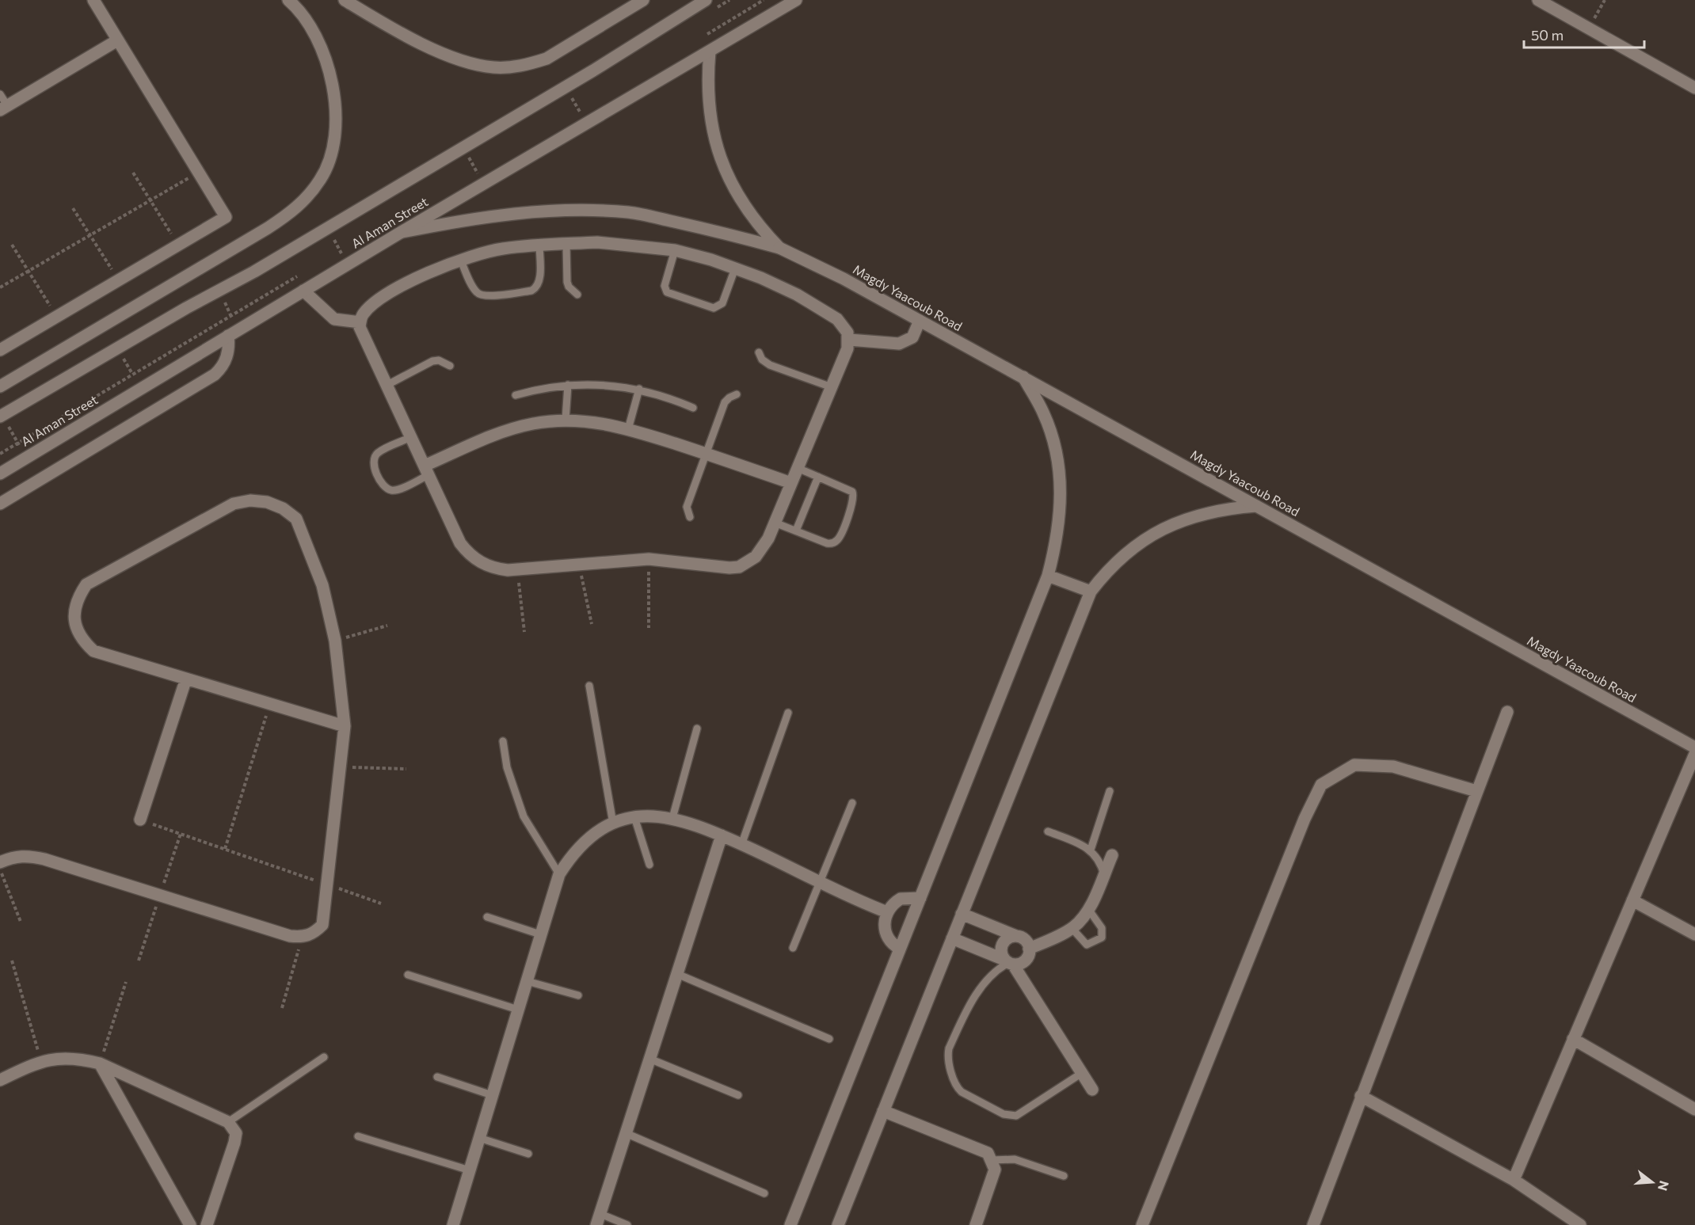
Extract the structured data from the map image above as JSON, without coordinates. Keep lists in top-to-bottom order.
{
  "streets": {
    "street": ["Al Aman Street", "Magdy Yaacoub Road"]
  },
  "crossings": [
    ["Al Aman Street", "Magdy Yaacoub Road"]
  ],
  "scale_bar": "50 m",
  "north": "right"
}
